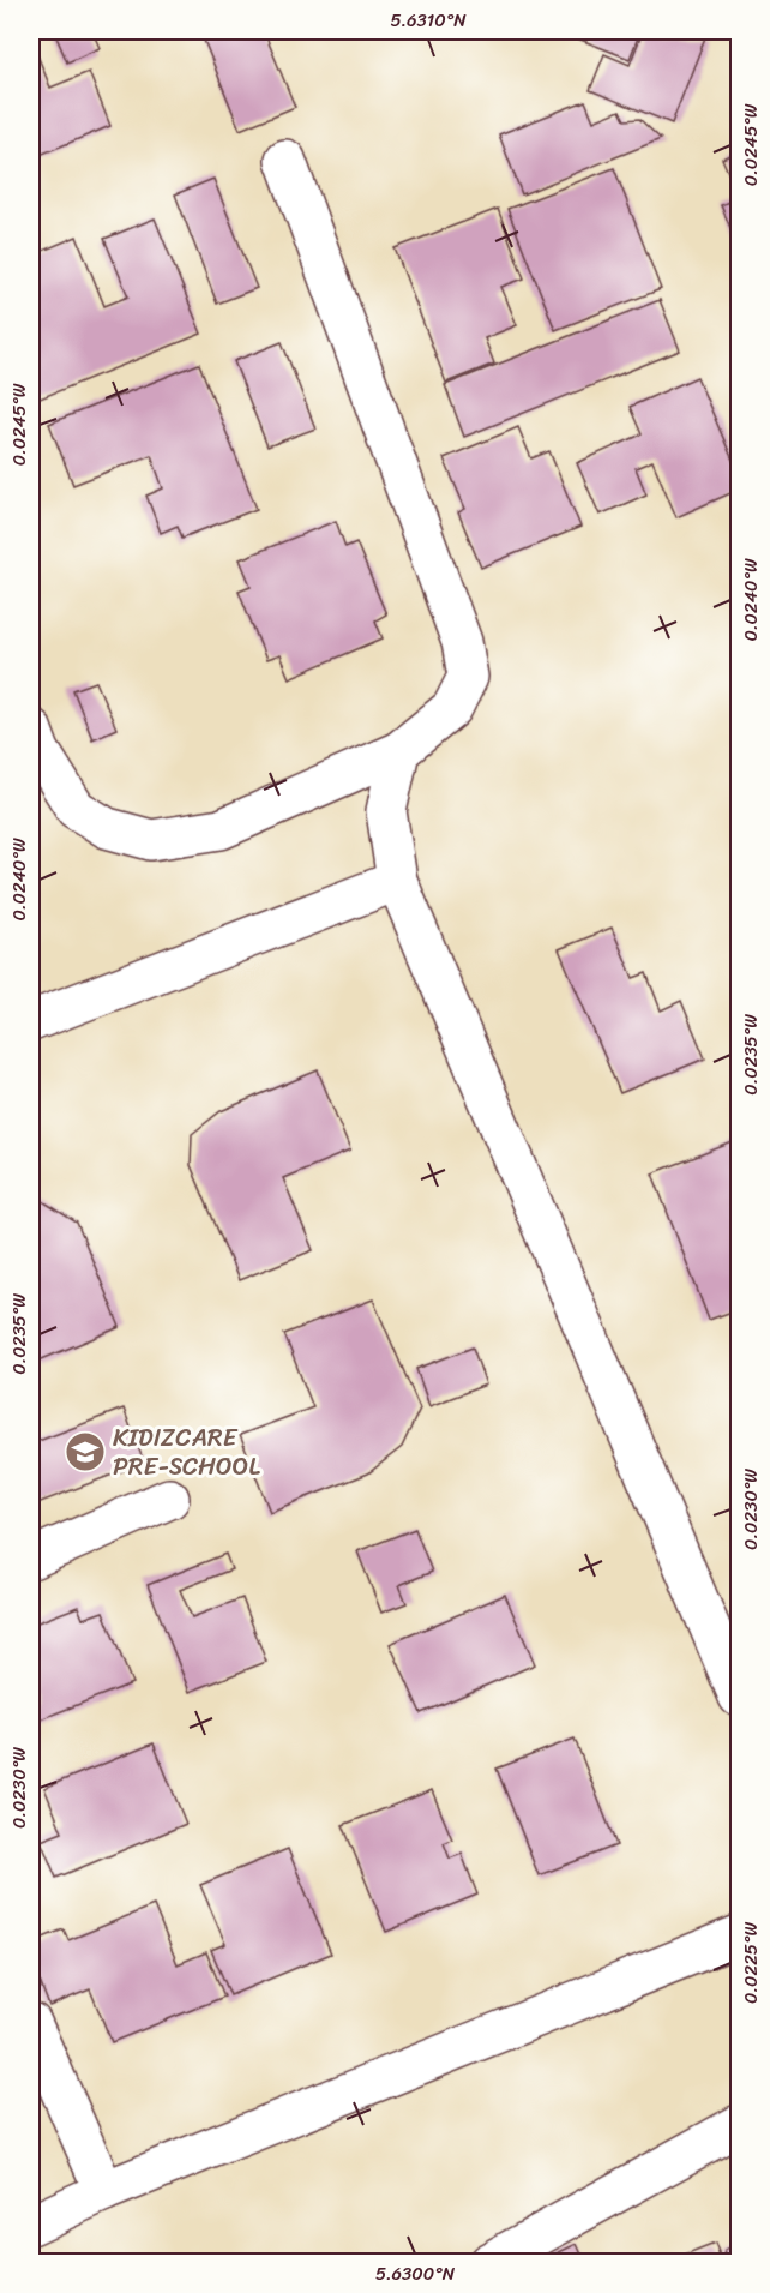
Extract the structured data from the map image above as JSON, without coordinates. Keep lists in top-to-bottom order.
{
  "places": {
    "school or university": ["KIDIZCARE PRE-SCHOOL"]
  },
  "coordinates": [
    "5.6310°N",
    "0.0245°W",
    "0.0240°W",
    "0.0235°W",
    "0.0230°W",
    "0.0225°W",
    "5.6300°N"
  ]
}
